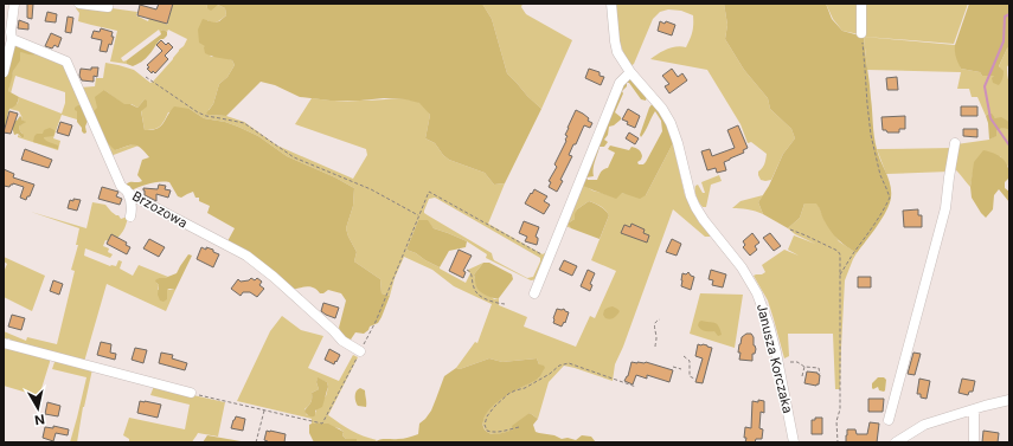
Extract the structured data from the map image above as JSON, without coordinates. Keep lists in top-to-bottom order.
{
  "streets": {
    "street": ["Brzozowa", "Janusza Korczaka"]
  },
  "north": "bottom"
}
